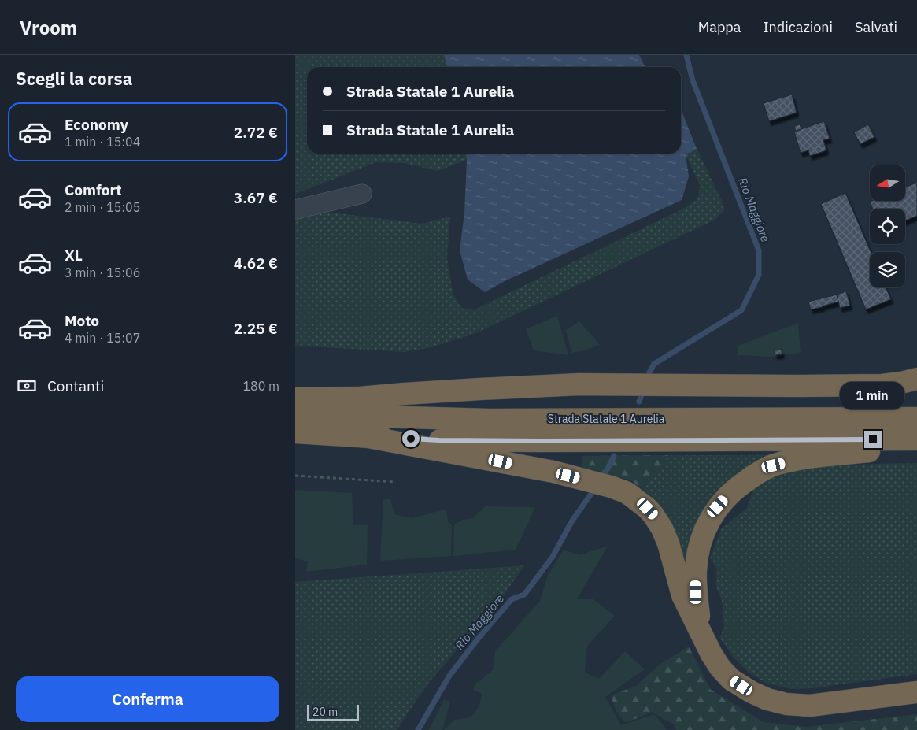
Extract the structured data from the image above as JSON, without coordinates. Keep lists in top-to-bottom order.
{
  "streets": {
    "highway": ["Strada Statale 1 Aurelia"]
  },
  "water": ["Rio Maggiore"],
  "scale_bar": "20 m",
  "north": "left",
  "page": {
    "header": "Vroom",
    "nav": ["Mappa", "Indicazioni", "Salvati"],
    "heading": "Scegli la corsa",
    "banner": ["Strada Statale 1 Aurelia", "Strada Statale 1 Aurelia"],
    "list": [
      {
        "name": "Economy",
        "note": "1 min · 15:04",
        "value": "2.72 €"
      },
      {
        "name": "Comfort",
        "note": "2 min · 15:05",
        "value": "3.67 €"
      },
      {
        "name": "XL",
        "note": "3 min · 15:06",
        "value": "4.62 €"
      },
      {
        "name": "Moto",
        "note": "4 min · 15:07",
        "value": "2.25 €"
      }
    ],
    "pay": ["Contanti", "180 m"],
    "bubble": "1 min",
    "buttons": "Conferma",
    "scale": "20 m"
  }
}
